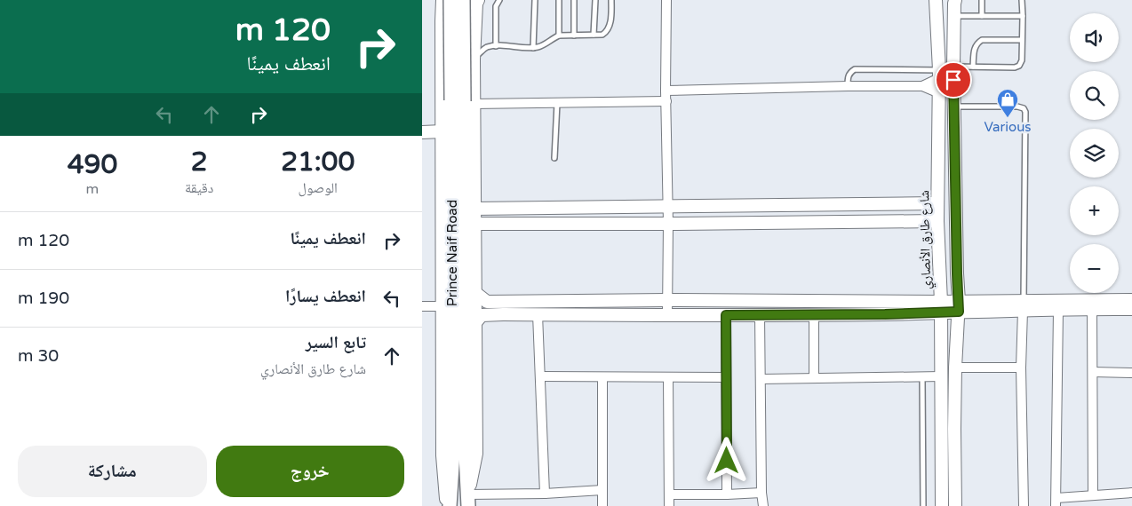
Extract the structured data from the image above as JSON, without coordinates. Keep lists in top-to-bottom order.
{
  "streets": {
    "main road": ["Prince Naif Road"],
    "street": ["شارع طارق الأنصاري"]
  },
  "places": {
    "shop": ["Various"]
  },
  "page": {
    "turn": ["120 m", "انعطف يمينًا"],
    "map_buttons": ["+", "−"],
    "eta": [
      "21:00",
      "الوصول",
      "2",
      "دقيقة",
      "490",
      "m"
    ],
    "list": [
      {
        "name": "انعطف يمينًا",
        "value": "120 m"
      },
      {
        "name": "انعطف يسارًا",
        "value": "190 m"
      },
      {
        "name": "تابع السير",
        "note": "شارع طارق الأنصاري",
        "value": "30 m"
      }
    ],
    "buttons": ["خروج", "مشاركة"]
  }
}
